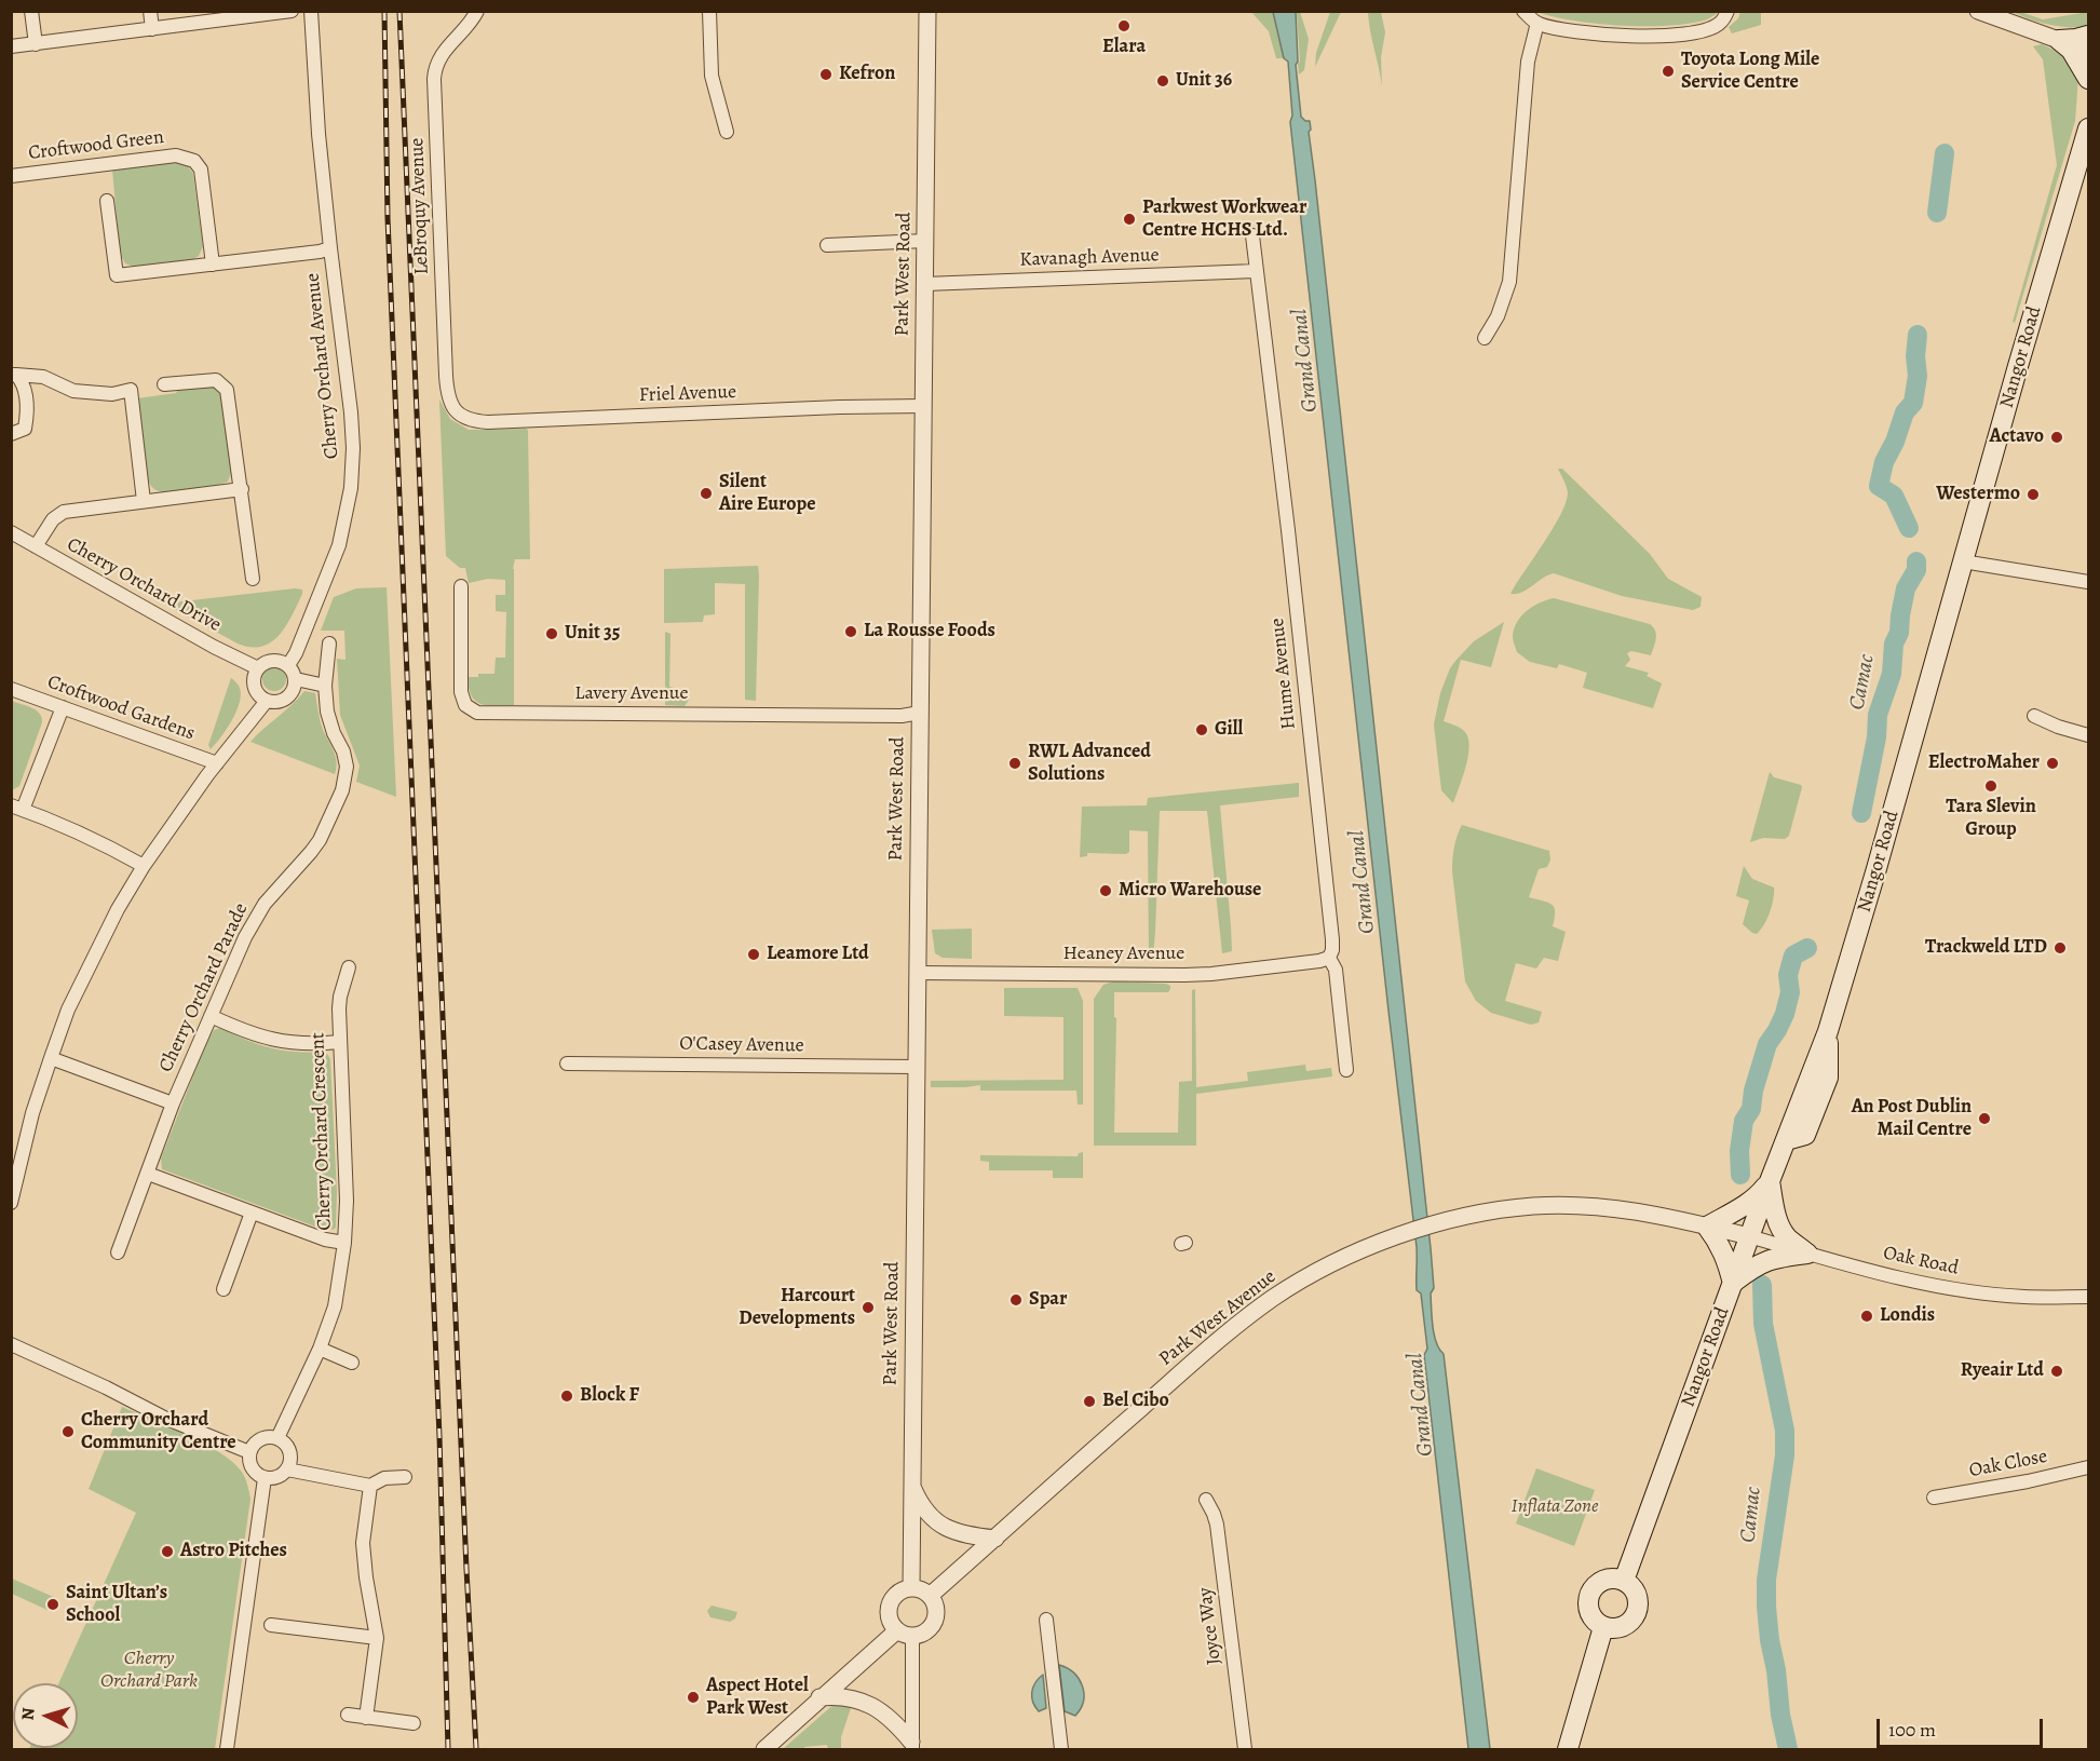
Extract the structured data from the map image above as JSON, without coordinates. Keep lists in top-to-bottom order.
{
  "streets": {
    "main road": ["Nangor Road"],
    "street": [
      "Croftwood Green",
      "LeBroquy Avenue",
      "Kavanagh Avenue",
      "Park West Road",
      "Cherry Orchard Avenue",
      "Friel Avenue",
      "Cherry Orchard Drive",
      "Hume Avenue",
      "Lavery Avenue",
      "Croftwood Gardens",
      "Heaney Avenue",
      "Cherry Orchard Parade",
      "O'Casey Avenue",
      "Cherry Orchard Crescent",
      "Oak Road",
      "Park West Avenue",
      "Oak Close",
      "Joyce Way"
    ]
  },
  "crossings": [
    ["LeBroquy Avenue", "Friel Avenue"],
    ["Kavanagh Avenue", "Park West Road"],
    ["Kavanagh Avenue", "Hume Avenue"],
    ["Park West Road", "Friel Avenue"],
    ["Park West Road", "Lavery Avenue"],
    ["Park West Road", "Heaney Avenue"],
    ["Park West Road", "O'Casey Avenue"],
    ["Park West Road", "Park West Avenue"],
    ["Nangor Road", "Oak Road"],
    ["Nangor Road", "Park West Avenue"],
    ["Cherry Orchard Avenue", "Cherry Orchard Drive"],
    ["Hume Avenue", "Heaney Avenue"],
    ["Oak Road", "Park West Avenue"]
  ],
  "water": ["Grand Canal", "Camac"],
  "parks": ["Inflata Zone", "Cherry Orchard Park"],
  "places": [
    "Elara",
    "Toyota Long Mile Service Centre",
    "Kefron",
    "Unit 36",
    "Parkwest Workwear Centre HCHS Ltd.",
    "Actavo",
    "Silent Aire Europe",
    "Westermo",
    "La Rousse Foods",
    "Unit 35",
    "Gill",
    "RWL Advanced Solutions",
    "ElectroMaher",
    "Tara Slevin Group",
    "Micro Warehouse",
    "Trackweld LTD",
    "Leamore Ltd",
    "An Post Dublin Mail Centre",
    "Spar",
    "Harcourt Developments",
    "Londis",
    "Ryeair Ltd",
    "Block F",
    "Bel Cibo",
    "Cherry Orchard Community Centre",
    "Astro Pitches",
    "Saint Ultan’s School",
    "Aspect Hotel Park West"
  ],
  "scale_bar": "100 m",
  "north": "left"
}
